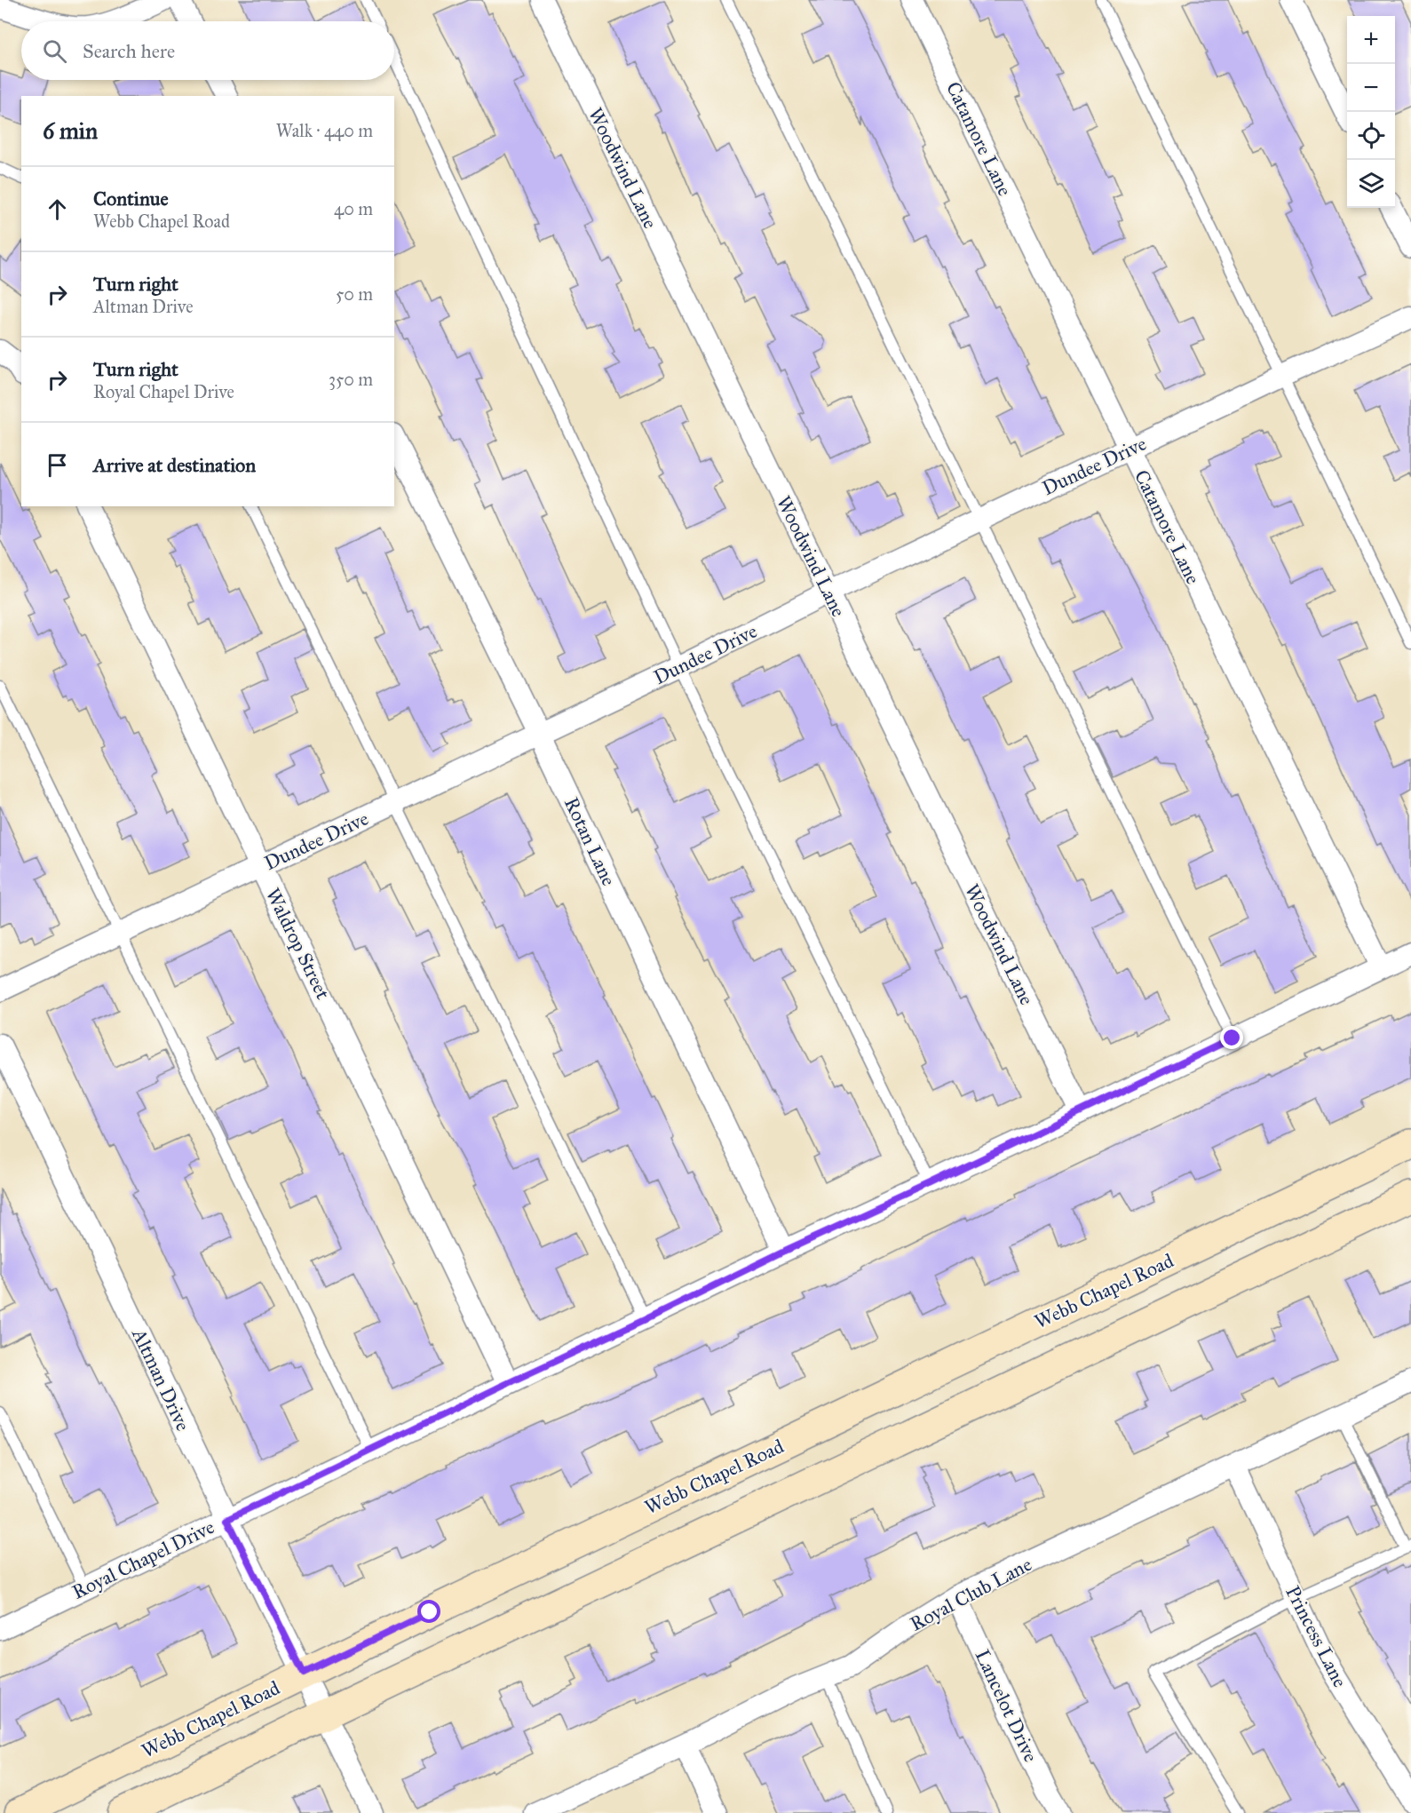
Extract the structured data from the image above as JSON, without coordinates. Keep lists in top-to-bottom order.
{
  "streets": {
    "main road": ["Webb Chapel Road"],
    "street": [
      "Catamore Lane",
      "Woodwind Lane",
      "Dundee Drive",
      "Rotan Lane",
      "Waldrop Street",
      "Altman Drive",
      "Royal Chapel Drive",
      "Royal Club Lane",
      "Princess Lane",
      "Lancelot Drive"
    ]
  },
  "crossings": [
    ["Catamore Lane", "Dundee Drive"],
    ["Catamore Lane", "Royal Chapel Drive"],
    ["Woodwind Lane", "Dundee Drive"],
    ["Woodwind Lane", "Royal Chapel Drive"],
    ["Dundee Drive", "Rotan Lane"],
    ["Dundee Drive", "Waldrop Street"],
    ["Rotan Lane", "Royal Chapel Drive"],
    ["Waldrop Street", "Royal Chapel Drive"],
    ["Webb Chapel Road", "Altman Drive"],
    ["Altman Drive", "Royal Chapel Drive"],
    ["Royal Club Lane", "Princess Lane"],
    ["Royal Club Lane", "Lancelot Drive"]
  ],
  "page": {
    "map_buttons": ["+", "−"],
    "search": "Search here",
    "heading": ["6 min", "Walk · 440 m"],
    "list": [
      ["Continue", "Webb Chapel Road", "40 m"],
      ["Turn right", "Altman Drive", "50 m"],
      ["Turn right", "Royal Chapel Drive", "350 m"],
      "Arrive at destination"
    ]
  }
}
